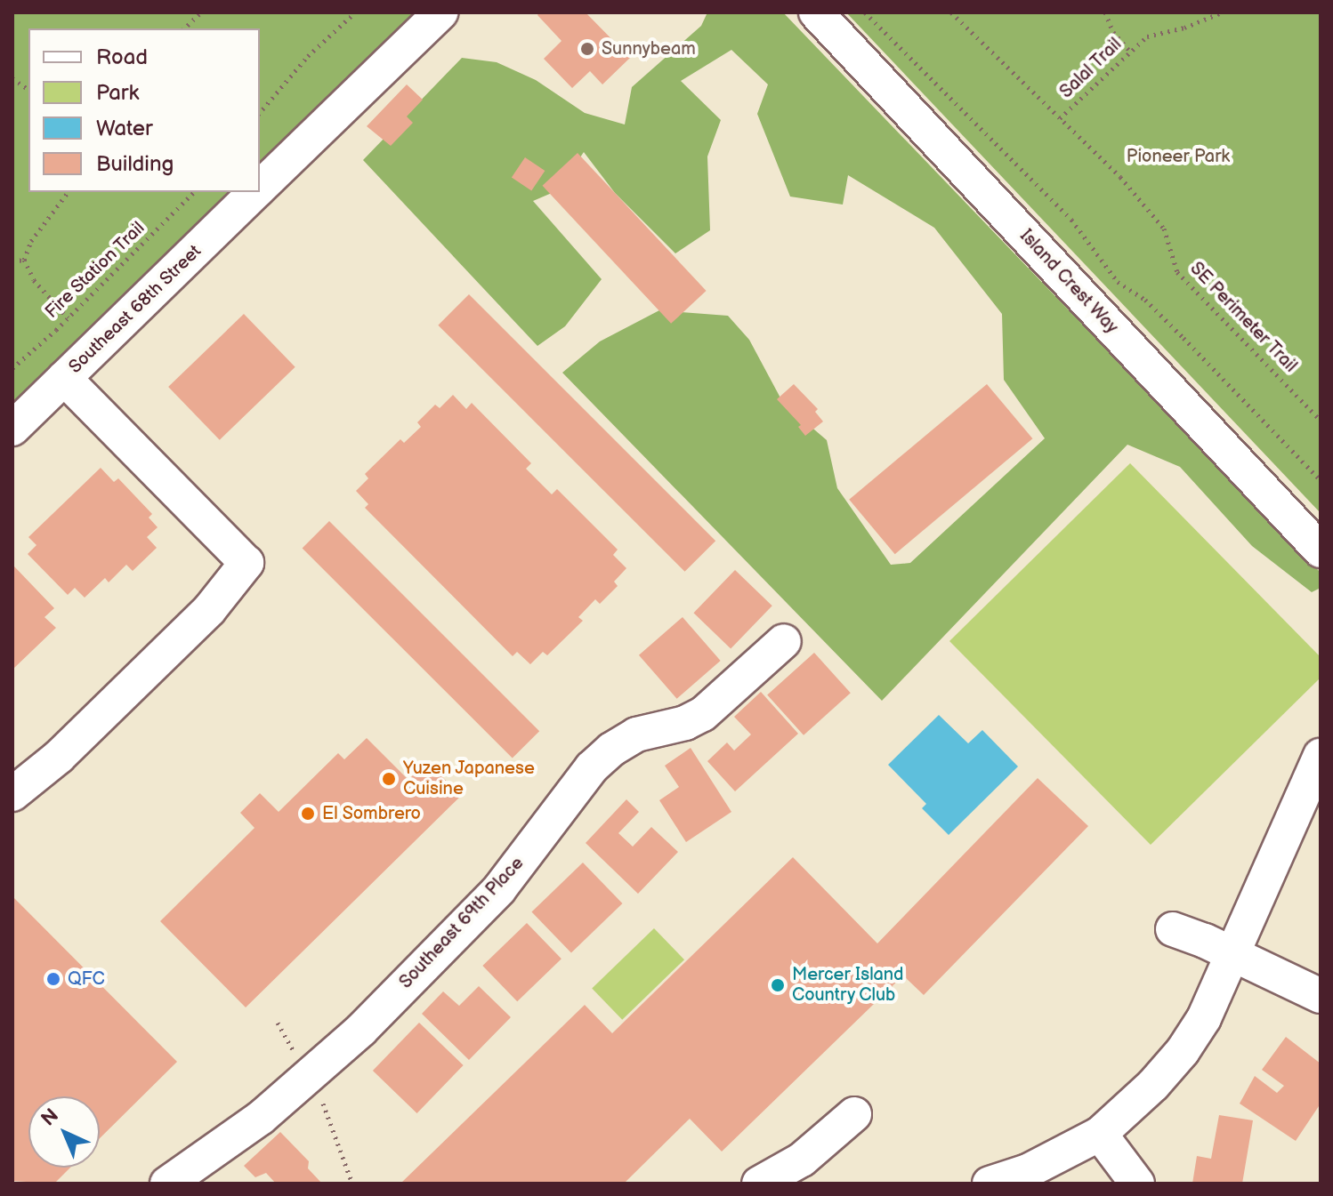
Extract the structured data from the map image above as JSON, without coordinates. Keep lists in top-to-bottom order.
{
  "streets": {
    "street": ["Island Crest Way", "Southeast 68th Street", "Southeast 69th Place"],
    "path": ["Salal Trail", "Fire Station Trail", "SE Perimeter Trail"]
  },
  "crossings": [
    ["Salal Trail", "SE Perimeter Trail"]
  ],
  "parks": ["Pioneer Park"],
  "places": [
    "Sunnybeam",
    "Yuzen Japanese Cuisine",
    "El Sombrero",
    "QFC",
    "Mercer Island Country Club"
  ],
  "legend": [
    "Road",
    "Park",
    "Water",
    "Building"
  ],
  "north": "top left"
}
